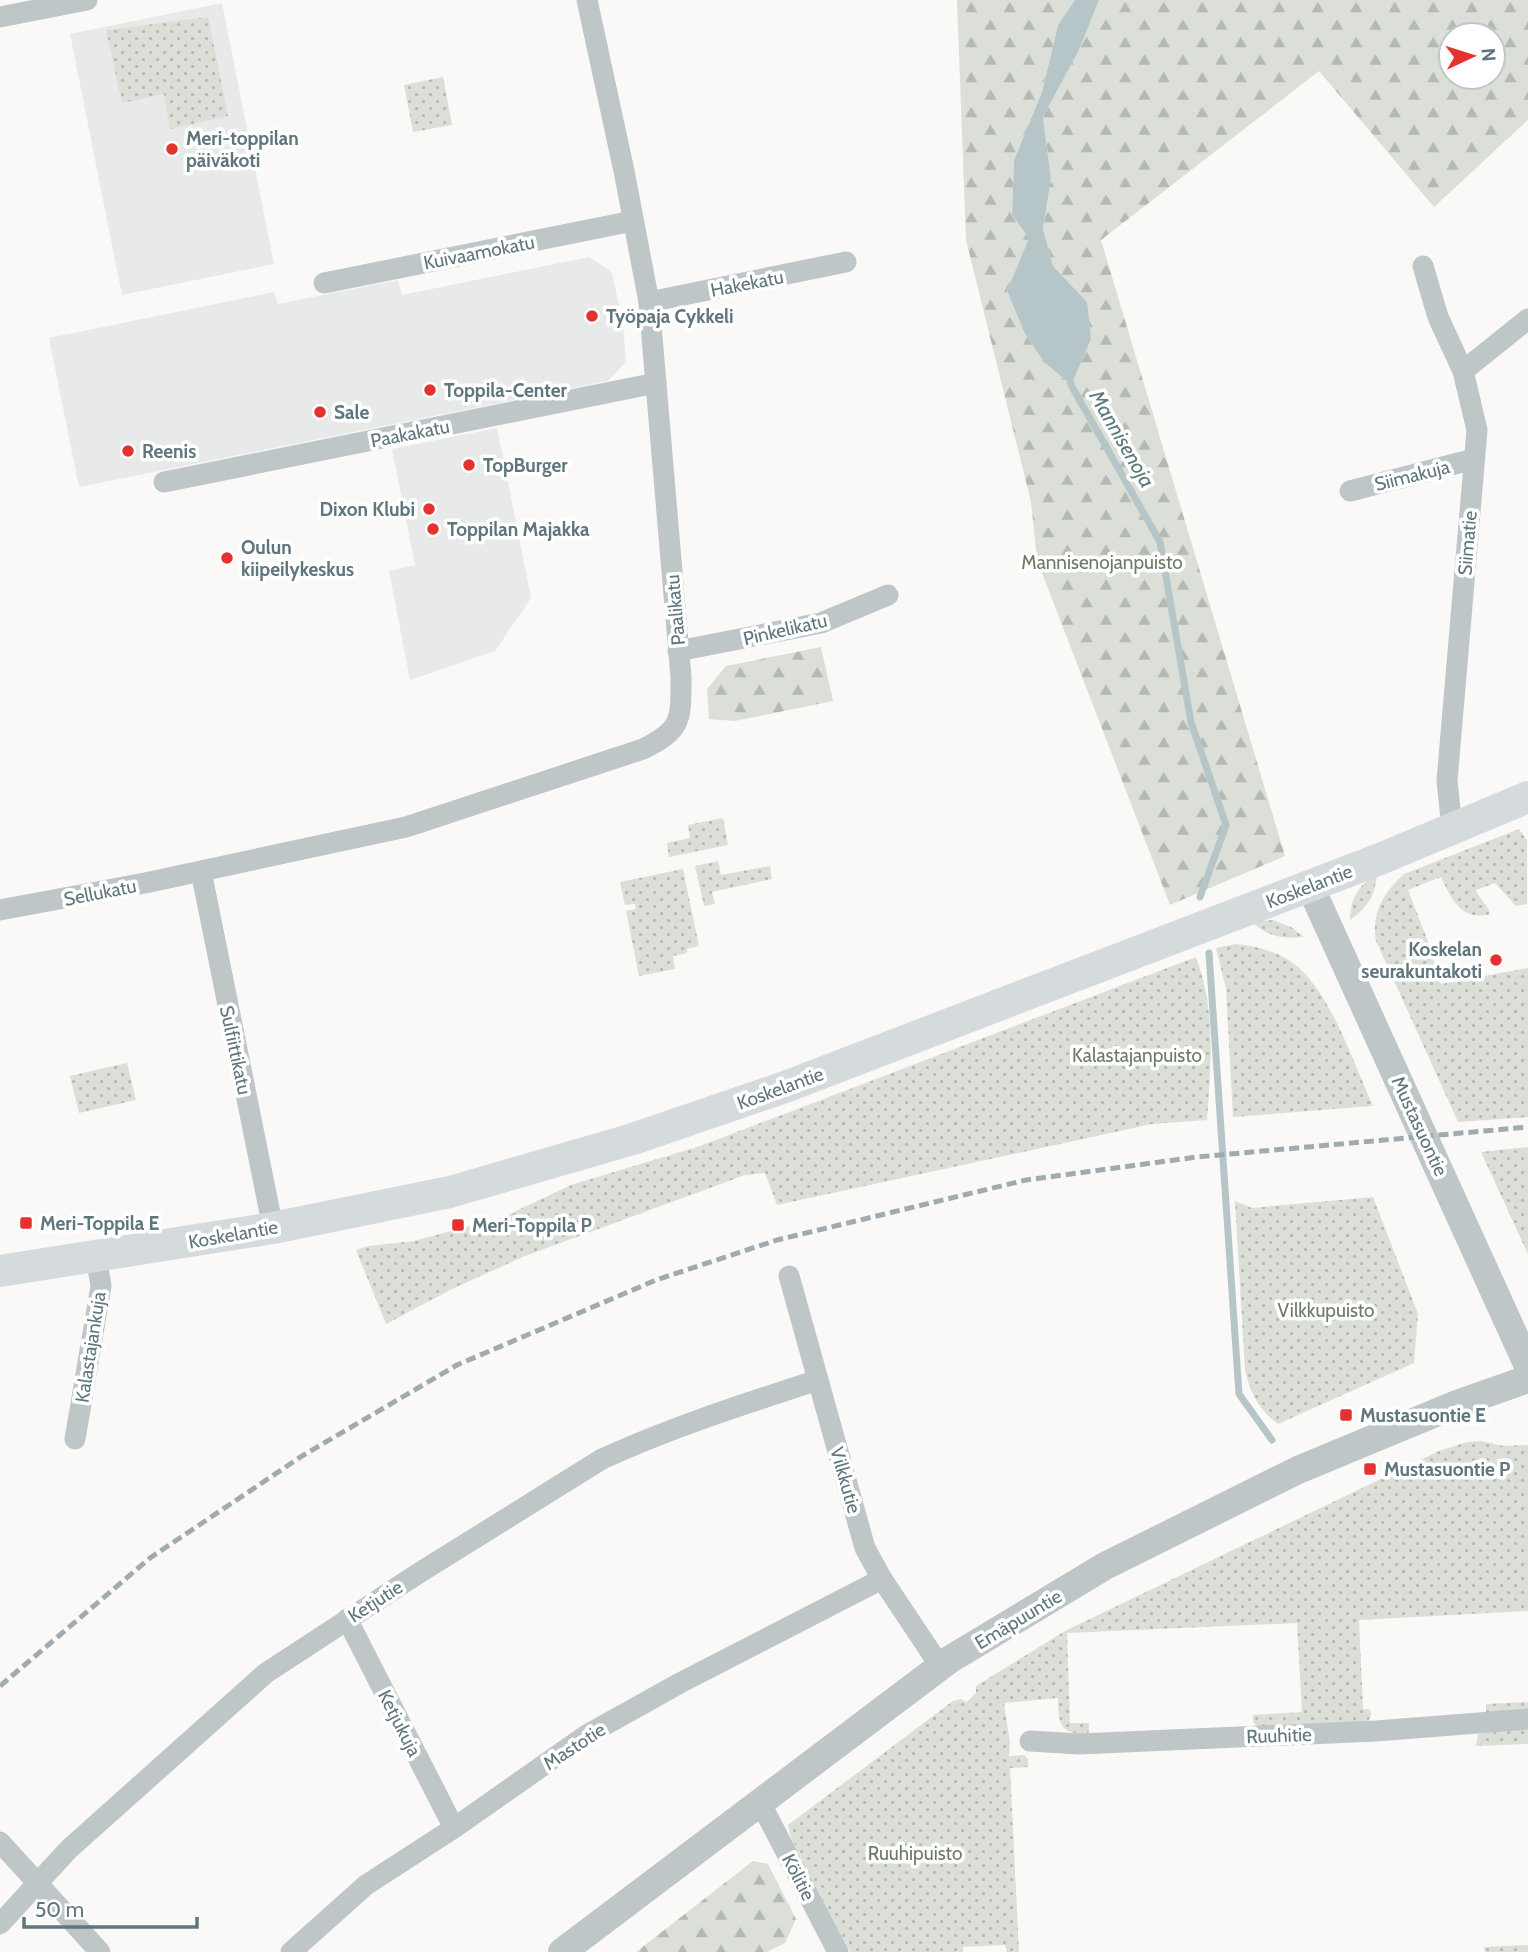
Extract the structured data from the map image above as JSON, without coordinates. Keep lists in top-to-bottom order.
{
  "streets": {
    "main road": ["Koskelantie"],
    "street": [
      "Kuivaamokatu",
      "Hakekatu",
      "Paakakatu",
      "Siimakuja",
      "Siimatie",
      "Paalikatu",
      "Pinkelikatu",
      "Sellukatu",
      "Sulfiittikatu",
      "Mustasuontie",
      "Kalastajankuja",
      "Vilkkutie",
      "Ketjutie",
      "Emäpuuntie",
      "Ketjukuja",
      "Ruuhitie",
      "Mastotie",
      "Kölitie"
    ]
  },
  "crossings": [
    ["Kuivaamokatu", "Paalikatu"],
    ["Hakekatu", "Paalikatu"],
    ["Paakakatu", "Paalikatu"],
    ["Siimakuja", "Siimatie"],
    ["Siimatie", "Koskelantie"],
    ["Paalikatu", "Pinkelikatu"],
    ["Paalikatu", "Sellukatu"],
    ["Paalikatu", "Sulfiittikatu"],
    ["Koskelantie", "Sulfiittikatu"],
    ["Koskelantie", "Mustasuontie"],
    ["Koskelantie", "Kalastajankuja"],
    ["Sellukatu", "Sulfiittikatu"],
    ["Vilkkutie", "Ketjutie"],
    ["Vilkkutie", "Emäpuuntie"],
    ["Vilkkutie", "Mastotie"],
    ["Ketjutie", "Ketjukuja"],
    ["Emäpuuntie", "Kölitie"],
    ["Ketjukuja", "Mastotie"]
  ],
  "water": ["Mannisenoja"],
  "parks": [
    "Mannisenojanpuisto",
    "Kalastajanpuisto",
    "Vilkkupuisto",
    "Ruuhipuisto"
  ],
  "places": {
    "other": [
      "Meri-toppilan päiväkoti",
      "Työpaja Cykkeli",
      "Toppila-Center",
      "Sale",
      "Reenis",
      "TopBurger",
      "Dixon Klubi",
      "Toppilan Majakka",
      "Oulun kiipeilykeskus",
      "Koskelan seurakuntakoti"
    ],
    "transit": [
      "Meri-Toppila E",
      "Meri-Toppila P",
      "Mustasuontie E",
      "Mustasuontie P"
    ]
  },
  "scale_bar": "50 m",
  "north": "right"
}
